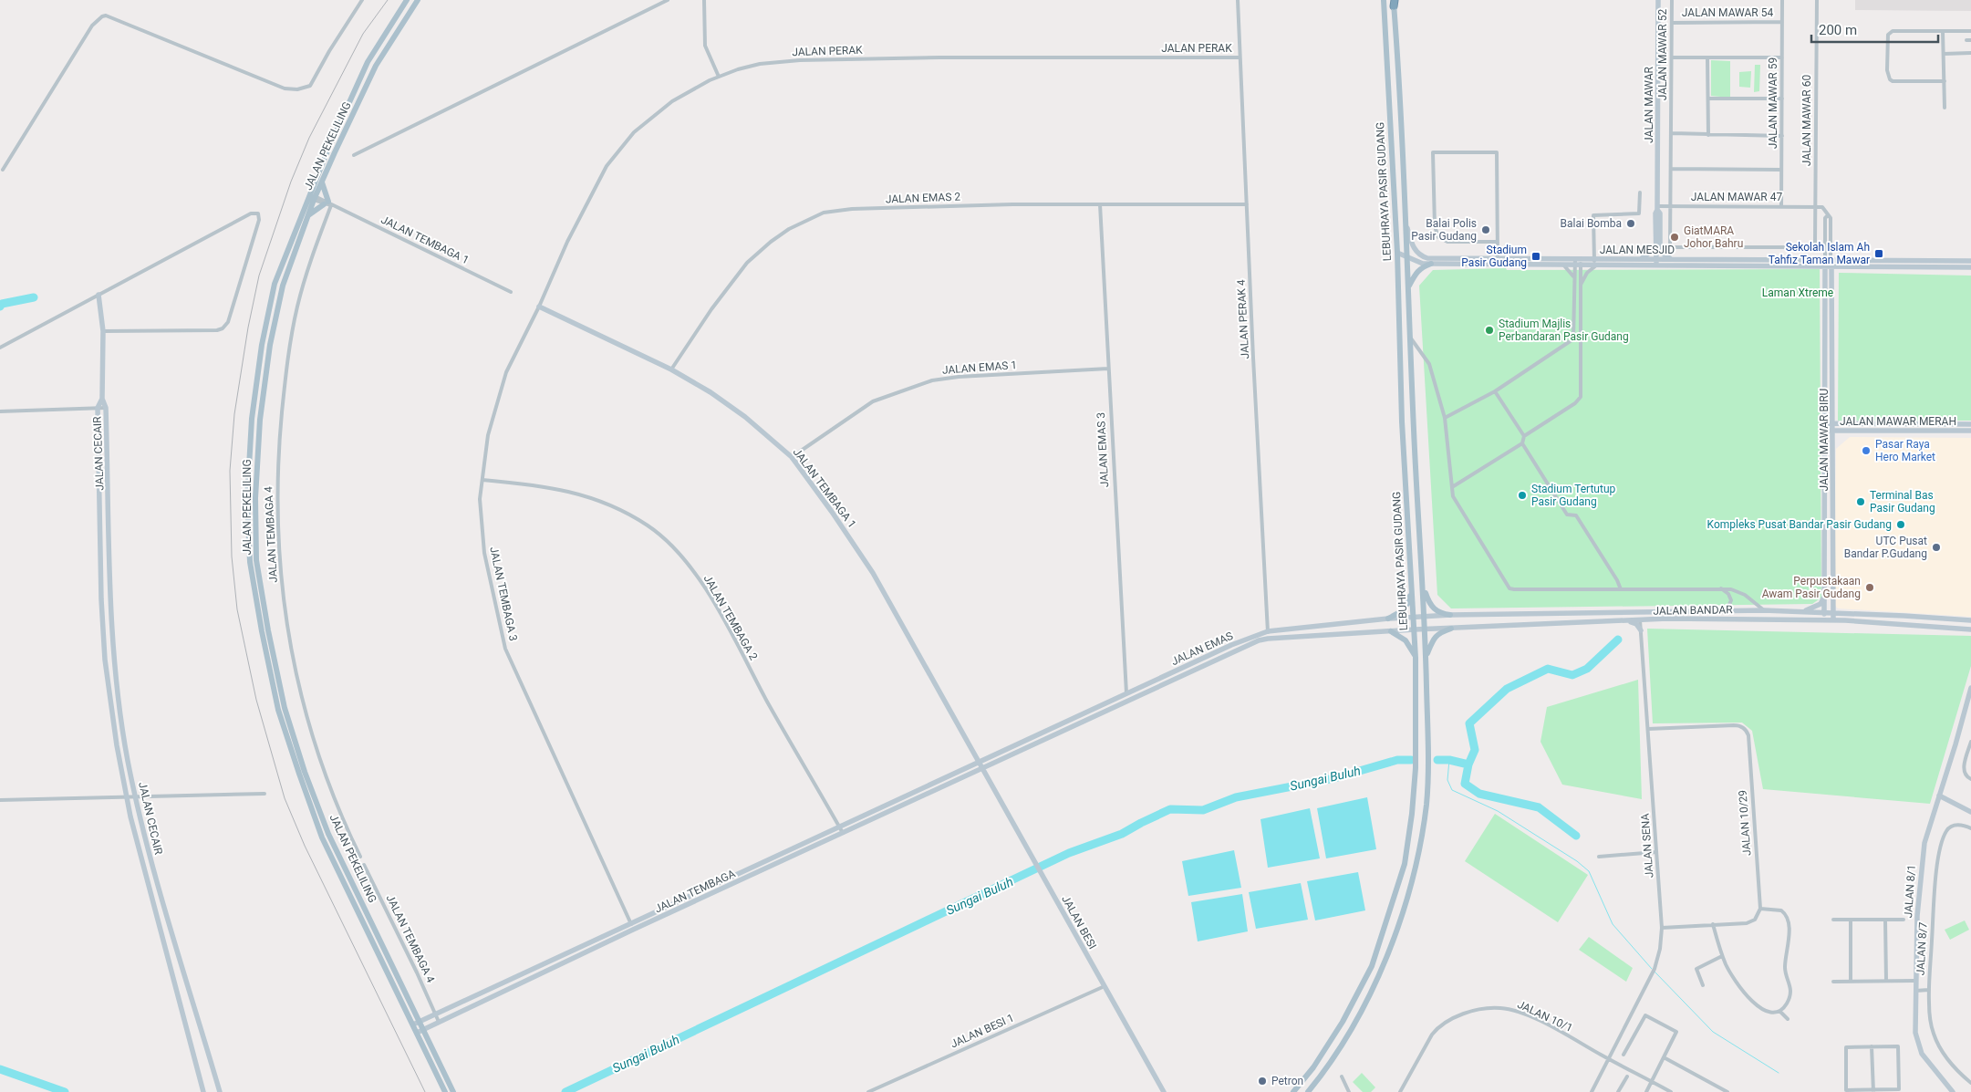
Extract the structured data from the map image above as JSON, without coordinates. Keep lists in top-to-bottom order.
{
  "streets": {
    "main road": [
      "JALAN MAWAR",
      "JALAN PEKELILING",
      "LEBUHRAYA PASIR GUDANG",
      "JALAN TEMBAGA 1",
      "JALAN MESJID",
      "JALAN MAWAR MERAH",
      "JALAN MAWAR BIRU",
      "JALAN CECAIR",
      "JALAN BANDAR",
      "JALAN EMAS",
      "JALAN TEMBAGA",
      "JALAN 8/1",
      "JALAN BESI"
    ],
    "street": [
      "JALAN MAWAR 54",
      "JALAN PERAK",
      "JALAN MAWAR 52",
      "JALAN MAWAR 59",
      "JALAN MAWAR 60",
      "JALAN MAWAR 47",
      "JALAN EMAS 2",
      "JALAN PERAK 4",
      "JALAN EMAS 1",
      "JALAN EMAS 3",
      "JALAN TEMBAGA 4",
      "JALAN TEMBAGA 3",
      "JALAN TEMBAGA 2",
      "JALAN 10/29",
      "JALAN SENA",
      "JALAN 8/7",
      "JALAN 10/1",
      "JALAN BESI 1"
    ]
  },
  "crossings": [
    ["JALAN MAWAR 54", "JALAN MAWAR 52"],
    ["JALAN MAWAR 54", "JALAN MAWAR 59"],
    ["JALAN PERAK", "JALAN TEMBAGA 1"],
    ["JALAN PERAK", "JALAN PERAK 4"],
    ["JALAN PERAK", "JALAN TEMBAGA 3"],
    ["JALAN MAWAR 52", "JALAN MAWAR 60"],
    ["JALAN MAWAR 52", "JALAN MAWAR 47"],
    ["JALAN MAWAR 59", "JALAN MAWAR 47"],
    ["JALAN MAWAR", "JALAN MAWAR 47"],
    ["JALAN MAWAR", "JALAN MESJID"],
    ["JALAN MAWAR 60", "JALAN MAWAR 47"],
    ["JALAN PEKELILING", "JALAN TEMBAGA 1"],
    ["JALAN PEKELILING", "JALAN TEMBAGA"],
    ["LEBUHRAYA PASIR GUDANG", "JALAN MESJID"],
    ["LEBUHRAYA PASIR GUDANG", "JALAN BANDAR"],
    ["LEBUHRAYA PASIR GUDANG", "JALAN EMAS"],
    ["JALAN EMAS 2", "JALAN TEMBAGA 1"],
    ["JALAN EMAS 2", "JALAN PERAK 4"],
    ["JALAN EMAS 2", "JALAN EMAS 3"],
    ["JALAN TEMBAGA 1", "JALAN EMAS 1"],
    ["JALAN TEMBAGA 1", "JALAN TEMBAGA 4"],
    ["JALAN TEMBAGA 1", "JALAN TEMBAGA 3"],
    ["JALAN TEMBAGA 1", "JALAN EMAS"],
    ["JALAN TEMBAGA 1", "JALAN TEMBAGA"],
    ["JALAN TEMBAGA 1", "JALAN BESI"],
    ["JALAN MESJID", "JALAN MAWAR BIRU"],
    ["JALAN PERAK 4", "JALAN EMAS"],
    ["JALAN EMAS 1", "JALAN EMAS 3"],
    ["JALAN MAWAR MERAH", "JALAN MAWAR BIRU"],
    ["JALAN MAWAR BIRU", "JALAN BANDAR"],
    ["JALAN EMAS 3", "JALAN EMAS"],
    ["JALAN TEMBAGA 4", "JALAN TEMBAGA"],
    ["JALAN TEMBAGA 3", "JALAN TEMBAGA 2"],
    ["JALAN TEMBAGA 3", "JALAN TEMBAGA"],
    ["JALAN BANDAR", "JALAN EMAS"],
    ["JALAN BANDAR", "JALAN SENA"],
    ["JALAN TEMBAGA 2", "JALAN TEMBAGA"],
    ["JALAN EMAS", "JALAN TEMBAGA"],
    ["JALAN EMAS", "JALAN BESI"],
    ["JALAN 10/29", "JALAN SENA"],
    ["JALAN SENA", "JALAN 10/1"],
    ["JALAN TEMBAGA", "JALAN BESI"],
    ["JALAN BESI", "JALAN BESI 1"]
  ],
  "water": ["Sungai Buluh"],
  "parks": ["Laman Xtreme"],
  "places": {
    "other": [
      "Balai Bomba",
      "Balai Polis Pasir Gudang",
      "GiatMARA Johor Bahru",
      "Stadium Majlis Perbandaran Pasir Gudang",
      "Pasar Raya Hero Market",
      "Stadium Tertutup Pasir Gudang",
      "Terminal Bas Pasir Gudang",
      "Kompleks Pusat Bandar Pasir Gudang",
      "UTC Pusat Bandar P.Gudang",
      "Perpustakaan Awam Pasir Gudang",
      "Petron"
    ],
    "transit": ["Sekolah Islam Ah Tahfiz Taman Mawar", "Stadium Pasir Gudang"]
  },
  "scale_bar": "200 m"
}
